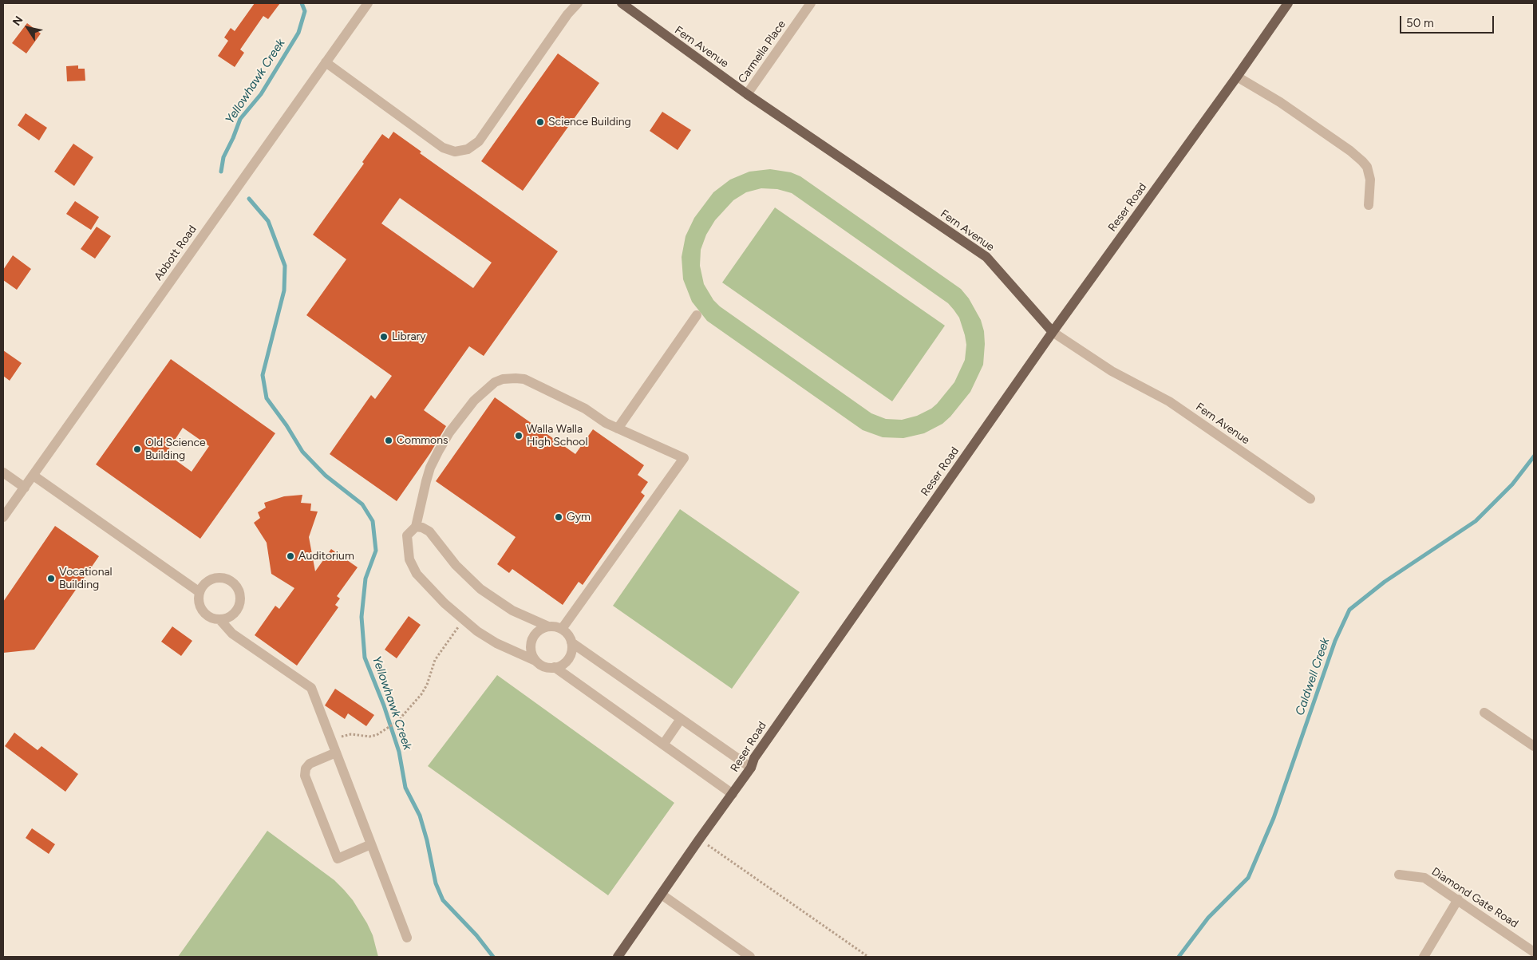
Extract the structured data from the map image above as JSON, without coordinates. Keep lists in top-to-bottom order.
{
  "streets": {
    "main road": ["Fern Avenue", "Reser Road"],
    "street": ["Carmella Place", "Abbott Road", "Diamond Gate Road"]
  },
  "crossings": [
    ["Fern Avenue", "Carmella Place"],
    ["Fern Avenue", "Reser Road"]
  ],
  "water": ["Yellowhawk Creek", "Caldwell Creek"],
  "places": [
    "Science Building",
    "Library",
    "Walla Walla High School",
    "Commons",
    "Old Science Building",
    "Gym",
    "Auditorium",
    "Vocational Building"
  ],
  "scale_bar": "50 m",
  "north": "top left"
}
